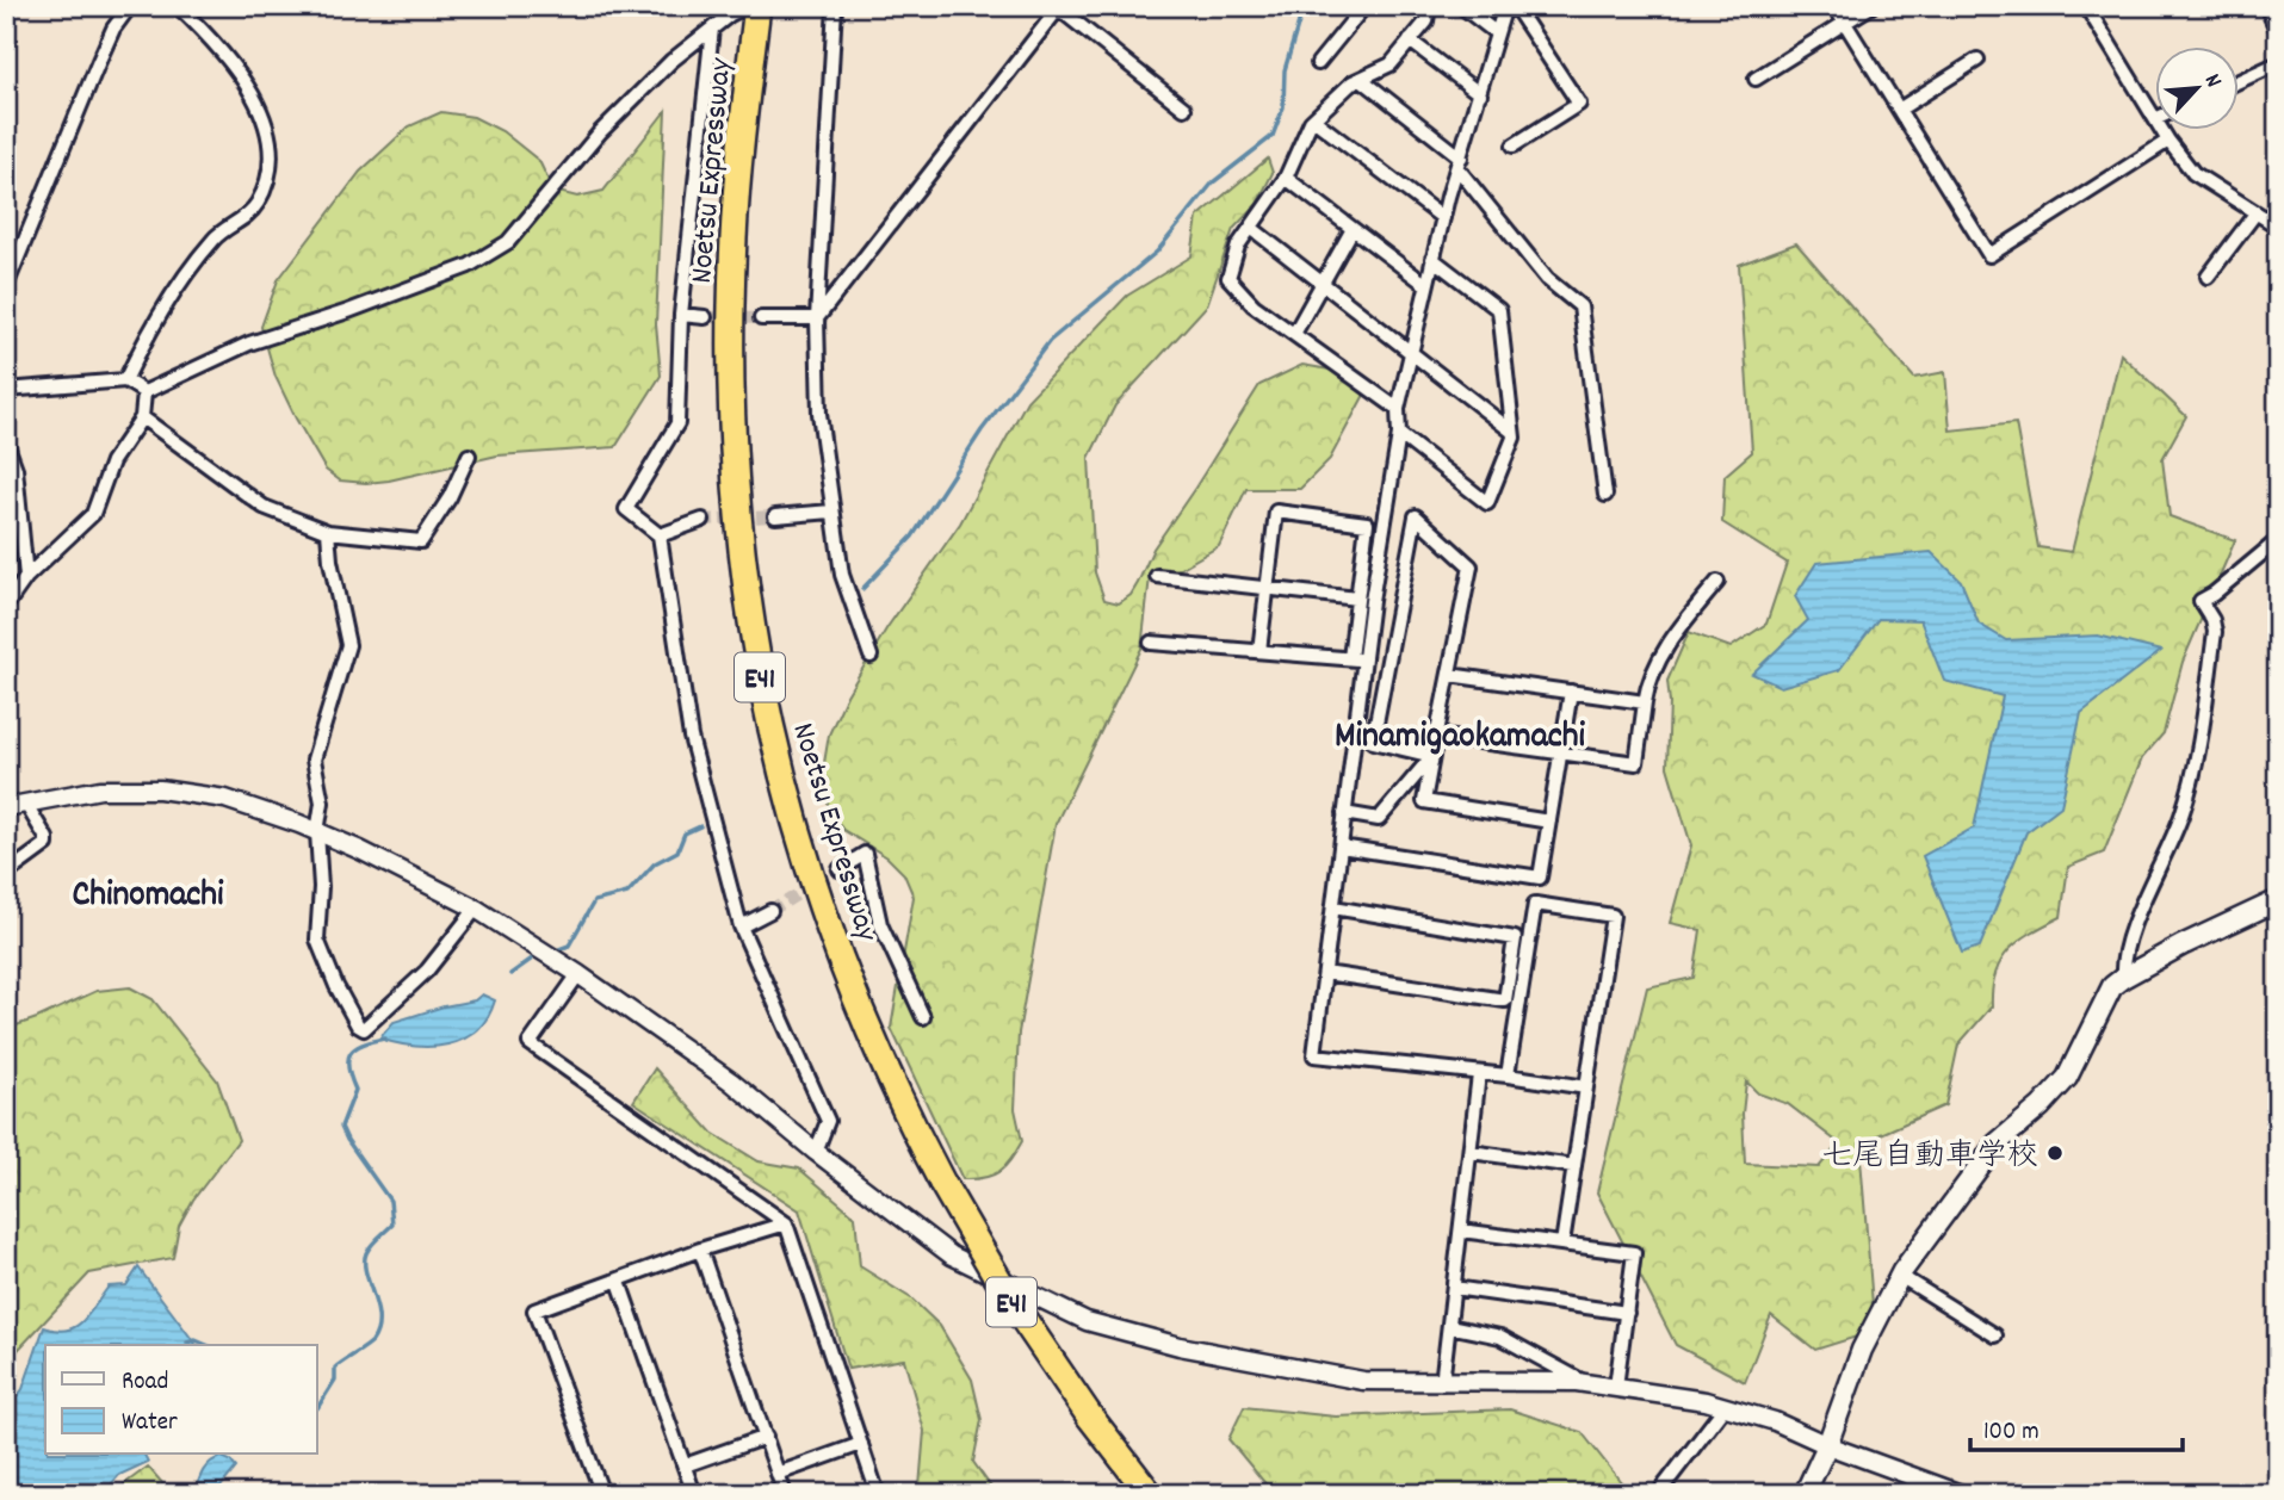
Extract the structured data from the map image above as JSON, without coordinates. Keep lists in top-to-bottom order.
{
  "streets": {
    "highway": ["Noetsu Expressway", "E41"]
  },
  "districts": ["Minamigaokamachi", "Chinomachi"],
  "places": ["七尾自動車学校"],
  "legend": ["Road", "Water"],
  "scale_bar": "100 m",
  "north": "top right"
}
